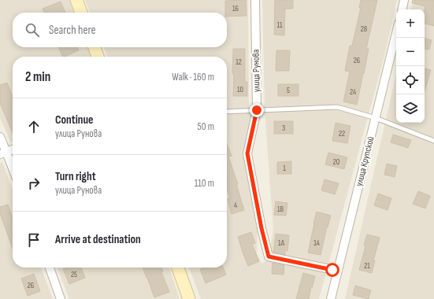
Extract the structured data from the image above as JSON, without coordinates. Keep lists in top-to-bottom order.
{
  "streets": {
    "street": ["улица Рунова", "улица Крупской"]
  },
  "crossings": [
    ["улица Рунова", "улица Крупской"]
  ],
  "house_numbers": [
    "16",
    "11",
    "28",
    "26",
    "12",
    "10",
    "5",
    "24",
    "3",
    "22",
    "20",
    "1",
    "4",
    "1В",
    "1А",
    "14",
    "21",
    "25",
    "26"
  ],
  "page": {
    "map_buttons": ["+", "−"],
    "search": "Search here",
    "heading": ["2 min", "Walk · 160 m"],
    "list": [
      ["Continue", "улица Рунова", "50 m"],
      ["Turn right", "улица Рунова", "110 m"],
      "Arrive at destination"
    ]
  }
}
